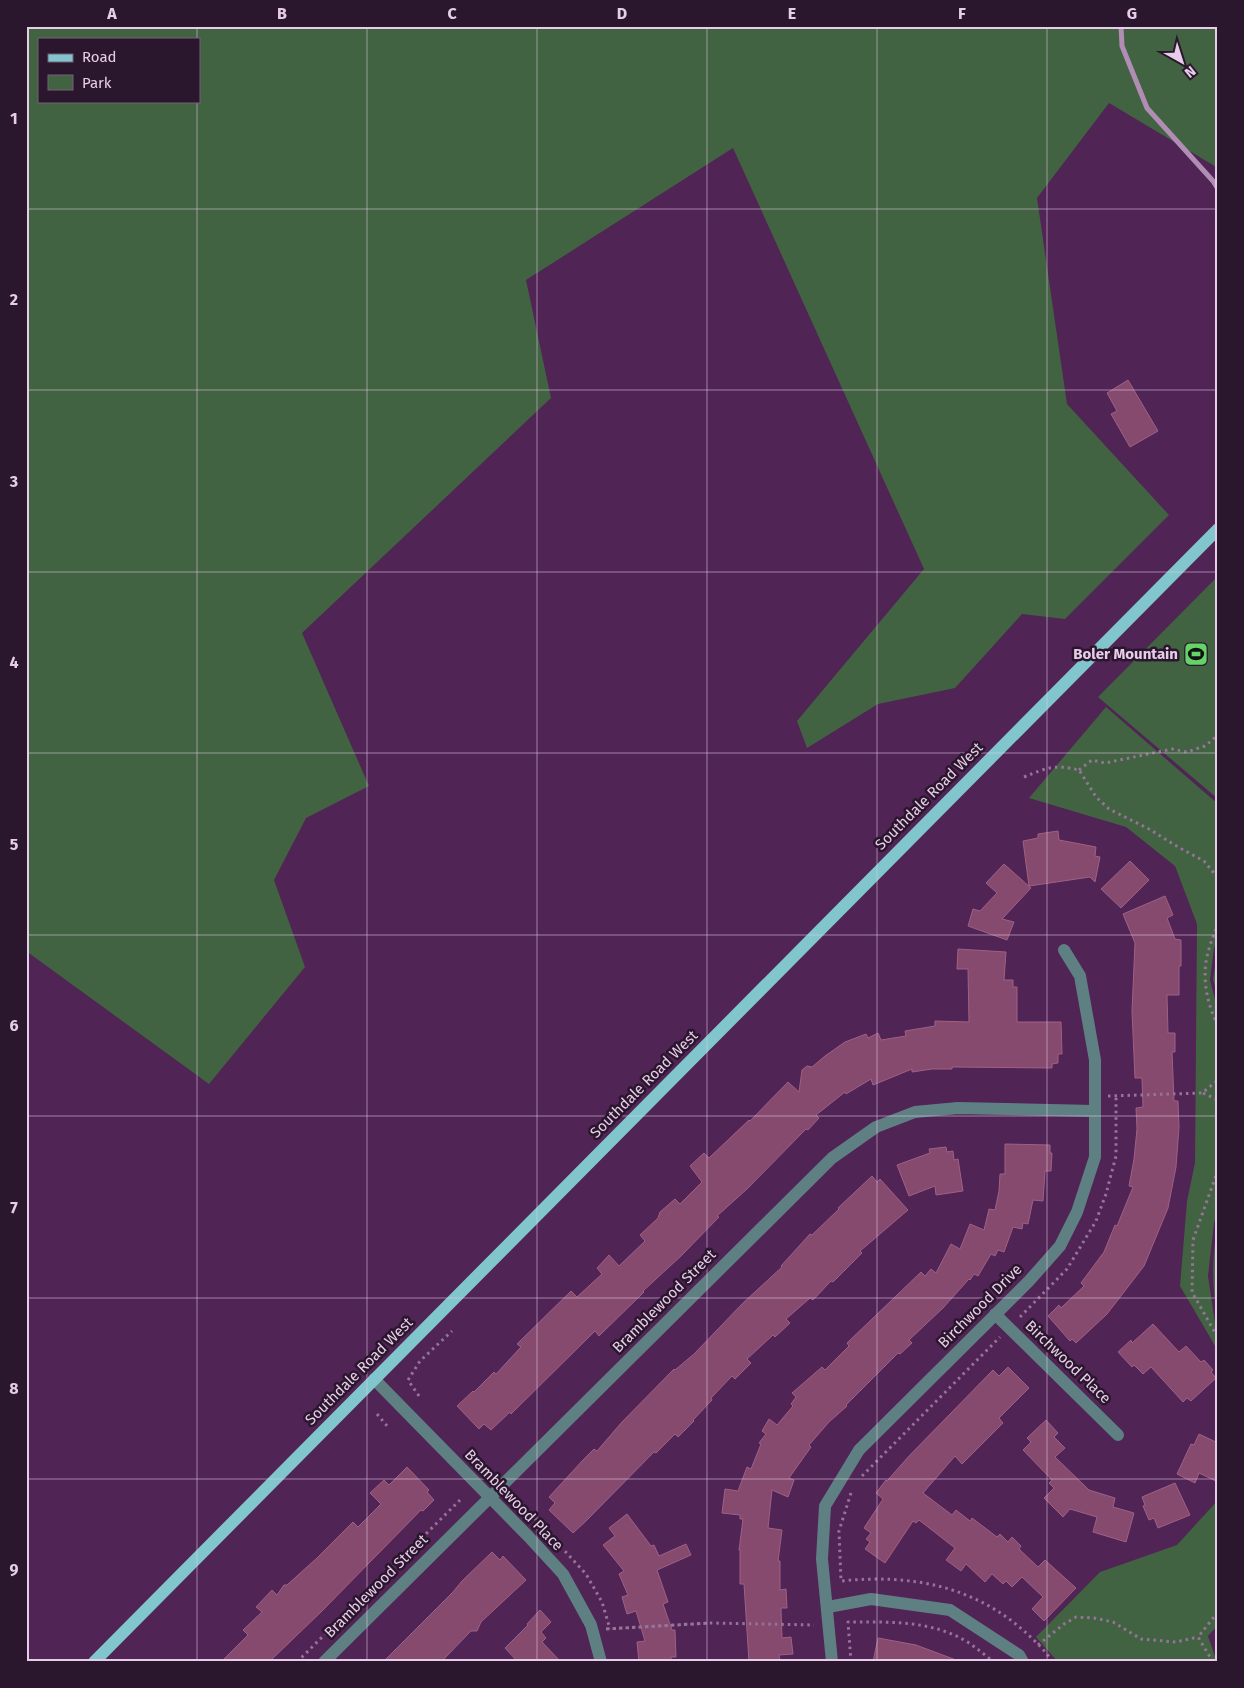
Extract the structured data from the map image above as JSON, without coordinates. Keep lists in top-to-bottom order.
{
  "streets": {
    "main road": ["Southdale Road West"],
    "street": [
      "Bramblewood Street",
      "Birchwood Drive",
      "Birchwood Place",
      "Bramblewood Place"
    ]
  },
  "crossings": [
    ["Southdale Road West", "Bramblewood Place"],
    ["Bramblewood Street", "Birchwood Drive"],
    ["Bramblewood Street", "Bramblewood Place"],
    ["Birchwood Drive", "Birchwood Place"]
  ],
  "places": {
    "sports": ["Boler Mountain"]
  },
  "legend": ["Road", "Park"],
  "north": "bottom right",
  "grid": {
    "columns": [
      "A",
      "B",
      "C",
      "D",
      "E",
      "F",
      "G"
    ],
    "rows": [
      "1",
      "2",
      "3",
      "4",
      "5",
      "6",
      "7",
      "8",
      "9"
    ]
  }
}
